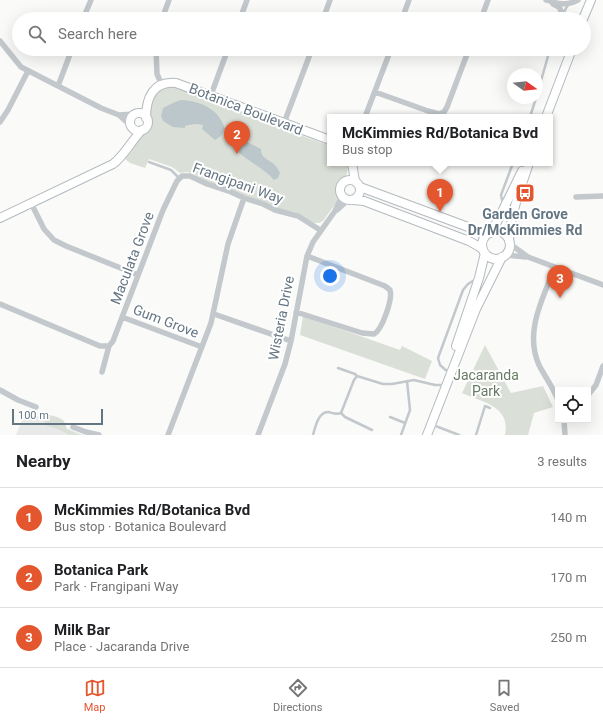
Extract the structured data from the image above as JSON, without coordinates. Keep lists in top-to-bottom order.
{
  "streets": {
    "street": [
      "Botanica Boulevard",
      "Frangipani Way",
      "Maculata Grove",
      "Wisteria Drive",
      "Gum Grove"
    ]
  },
  "crossings": [
    ["Frangipani Way", "Maculata Grove"],
    ["Frangipani Way", "Wisteria Drive"],
    ["Maculata Grove", "Gum Grove"]
  ],
  "parks": ["Jacaranda Park"],
  "places": {
    "bus stop": ["Garden Grove Dr/McKimmies Rd"]
  },
  "scale_bar": "100 m",
  "north": "right",
  "page": {
    "search": "Search here",
    "popup": ["McKimmies Rd/Botanica Bvd", "Bus stop"],
    "pins": ["2", "1", "3"],
    "scale": "100 m",
    "heading": ["Nearby", "3 results"],
    "list": [
      {
        "mark": "1",
        "name": "McKimmies Rd/Botanica Bvd",
        "note": "Bus stop · Botanica Boulevard",
        "value": "140 m"
      },
      {
        "mark": "2",
        "name": "Botanica Park",
        "note": "Park · Frangipani Way",
        "value": "170 m"
      },
      {
        "mark": "3",
        "name": "Milk Bar",
        "note": "Place · Jacaranda Drive",
        "value": "250 m"
      }
    ],
    "nav": ["Map", "Directions", "Saved"]
  }
}
